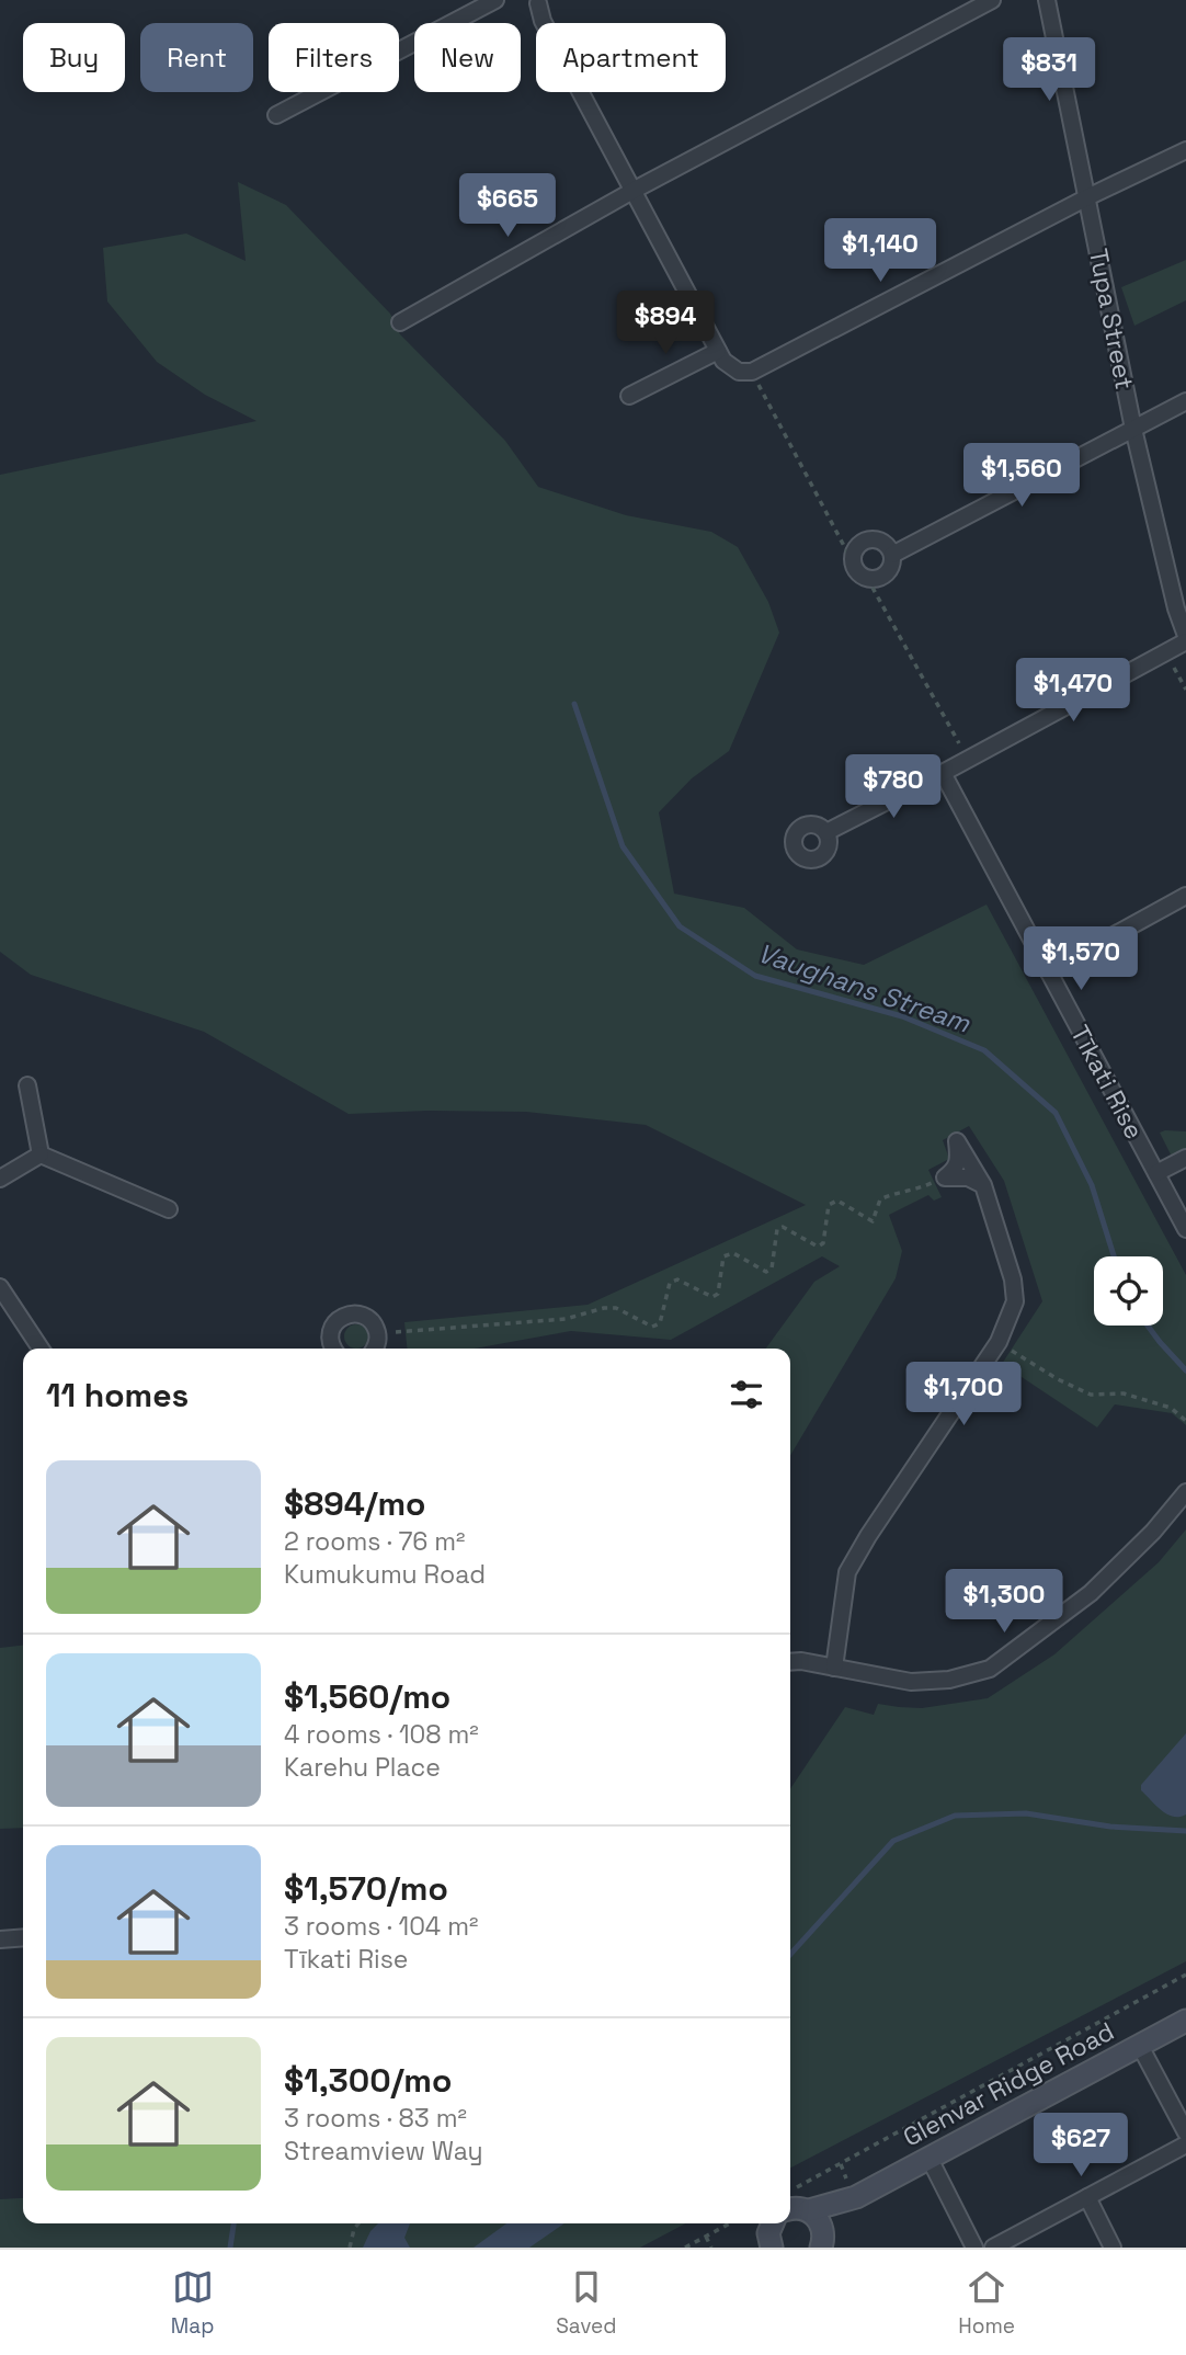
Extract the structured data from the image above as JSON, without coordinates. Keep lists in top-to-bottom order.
{
  "streets": {
    "street": ["Tupa Street", "Tīkati Rise", "Glenvar Ridge Road"]
  },
  "water": ["Vaughans Stream"],
  "page": {
    "chip": [
      "Buy",
      "Rent",
      "Filters",
      "New",
      "Apartment"
    ],
    "price": [
      "$831",
      "$665",
      "$1,140",
      "$894",
      "$1,560",
      "$1,470",
      "$780",
      "$1,570",
      "$1,700",
      "$1,300",
      "$627"
    ],
    "heading": "11 homes",
    "list": [
      {
        "name": "$894/mo",
        "note": "2 rooms · 76 m² · Kumukumu Road"
      },
      {
        "name": "$1,560/mo",
        "note": "4 rooms · 108 m² · Karehu Place"
      },
      {
        "name": "$1,570/mo",
        "note": "3 rooms · 104 m² · Tīkati Rise"
      },
      {
        "name": "$1,300/mo",
        "note": "3 rooms · 83 m² · Streamview Way"
      }
    ],
    "tabs": ["Map", "Saved", "Home"]
  }
}
